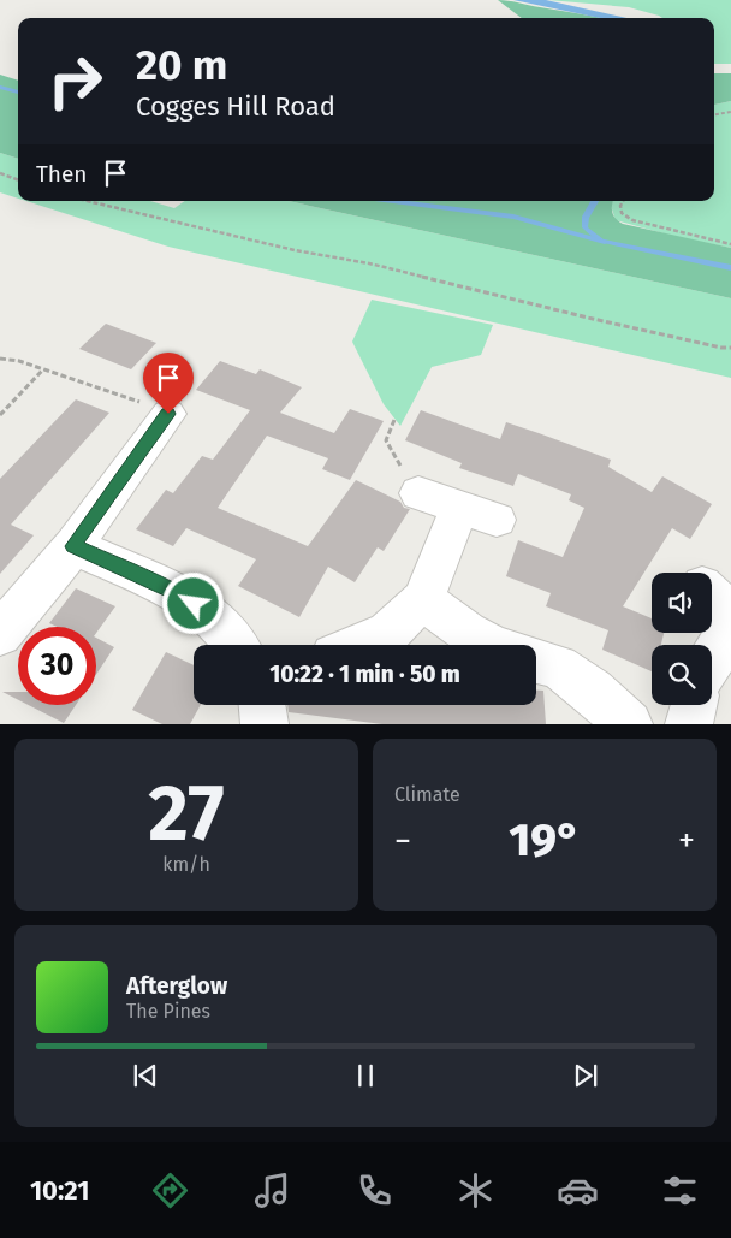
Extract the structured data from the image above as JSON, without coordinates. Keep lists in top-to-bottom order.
{
  "page": {
    "turn": ["20 m", "Cogges Hill Road"],
    "then": "Then",
    "limit": "30",
    "trip": "10:22 · 1 min · 50 m",
    "tile": [
      ["27", "km/h"],
      "Climate"
    ],
    "heat": ["−", "19°", "+"],
    "song": ["Afterglow", "The Pines"],
    "tabs": "10:21"
  }
}
